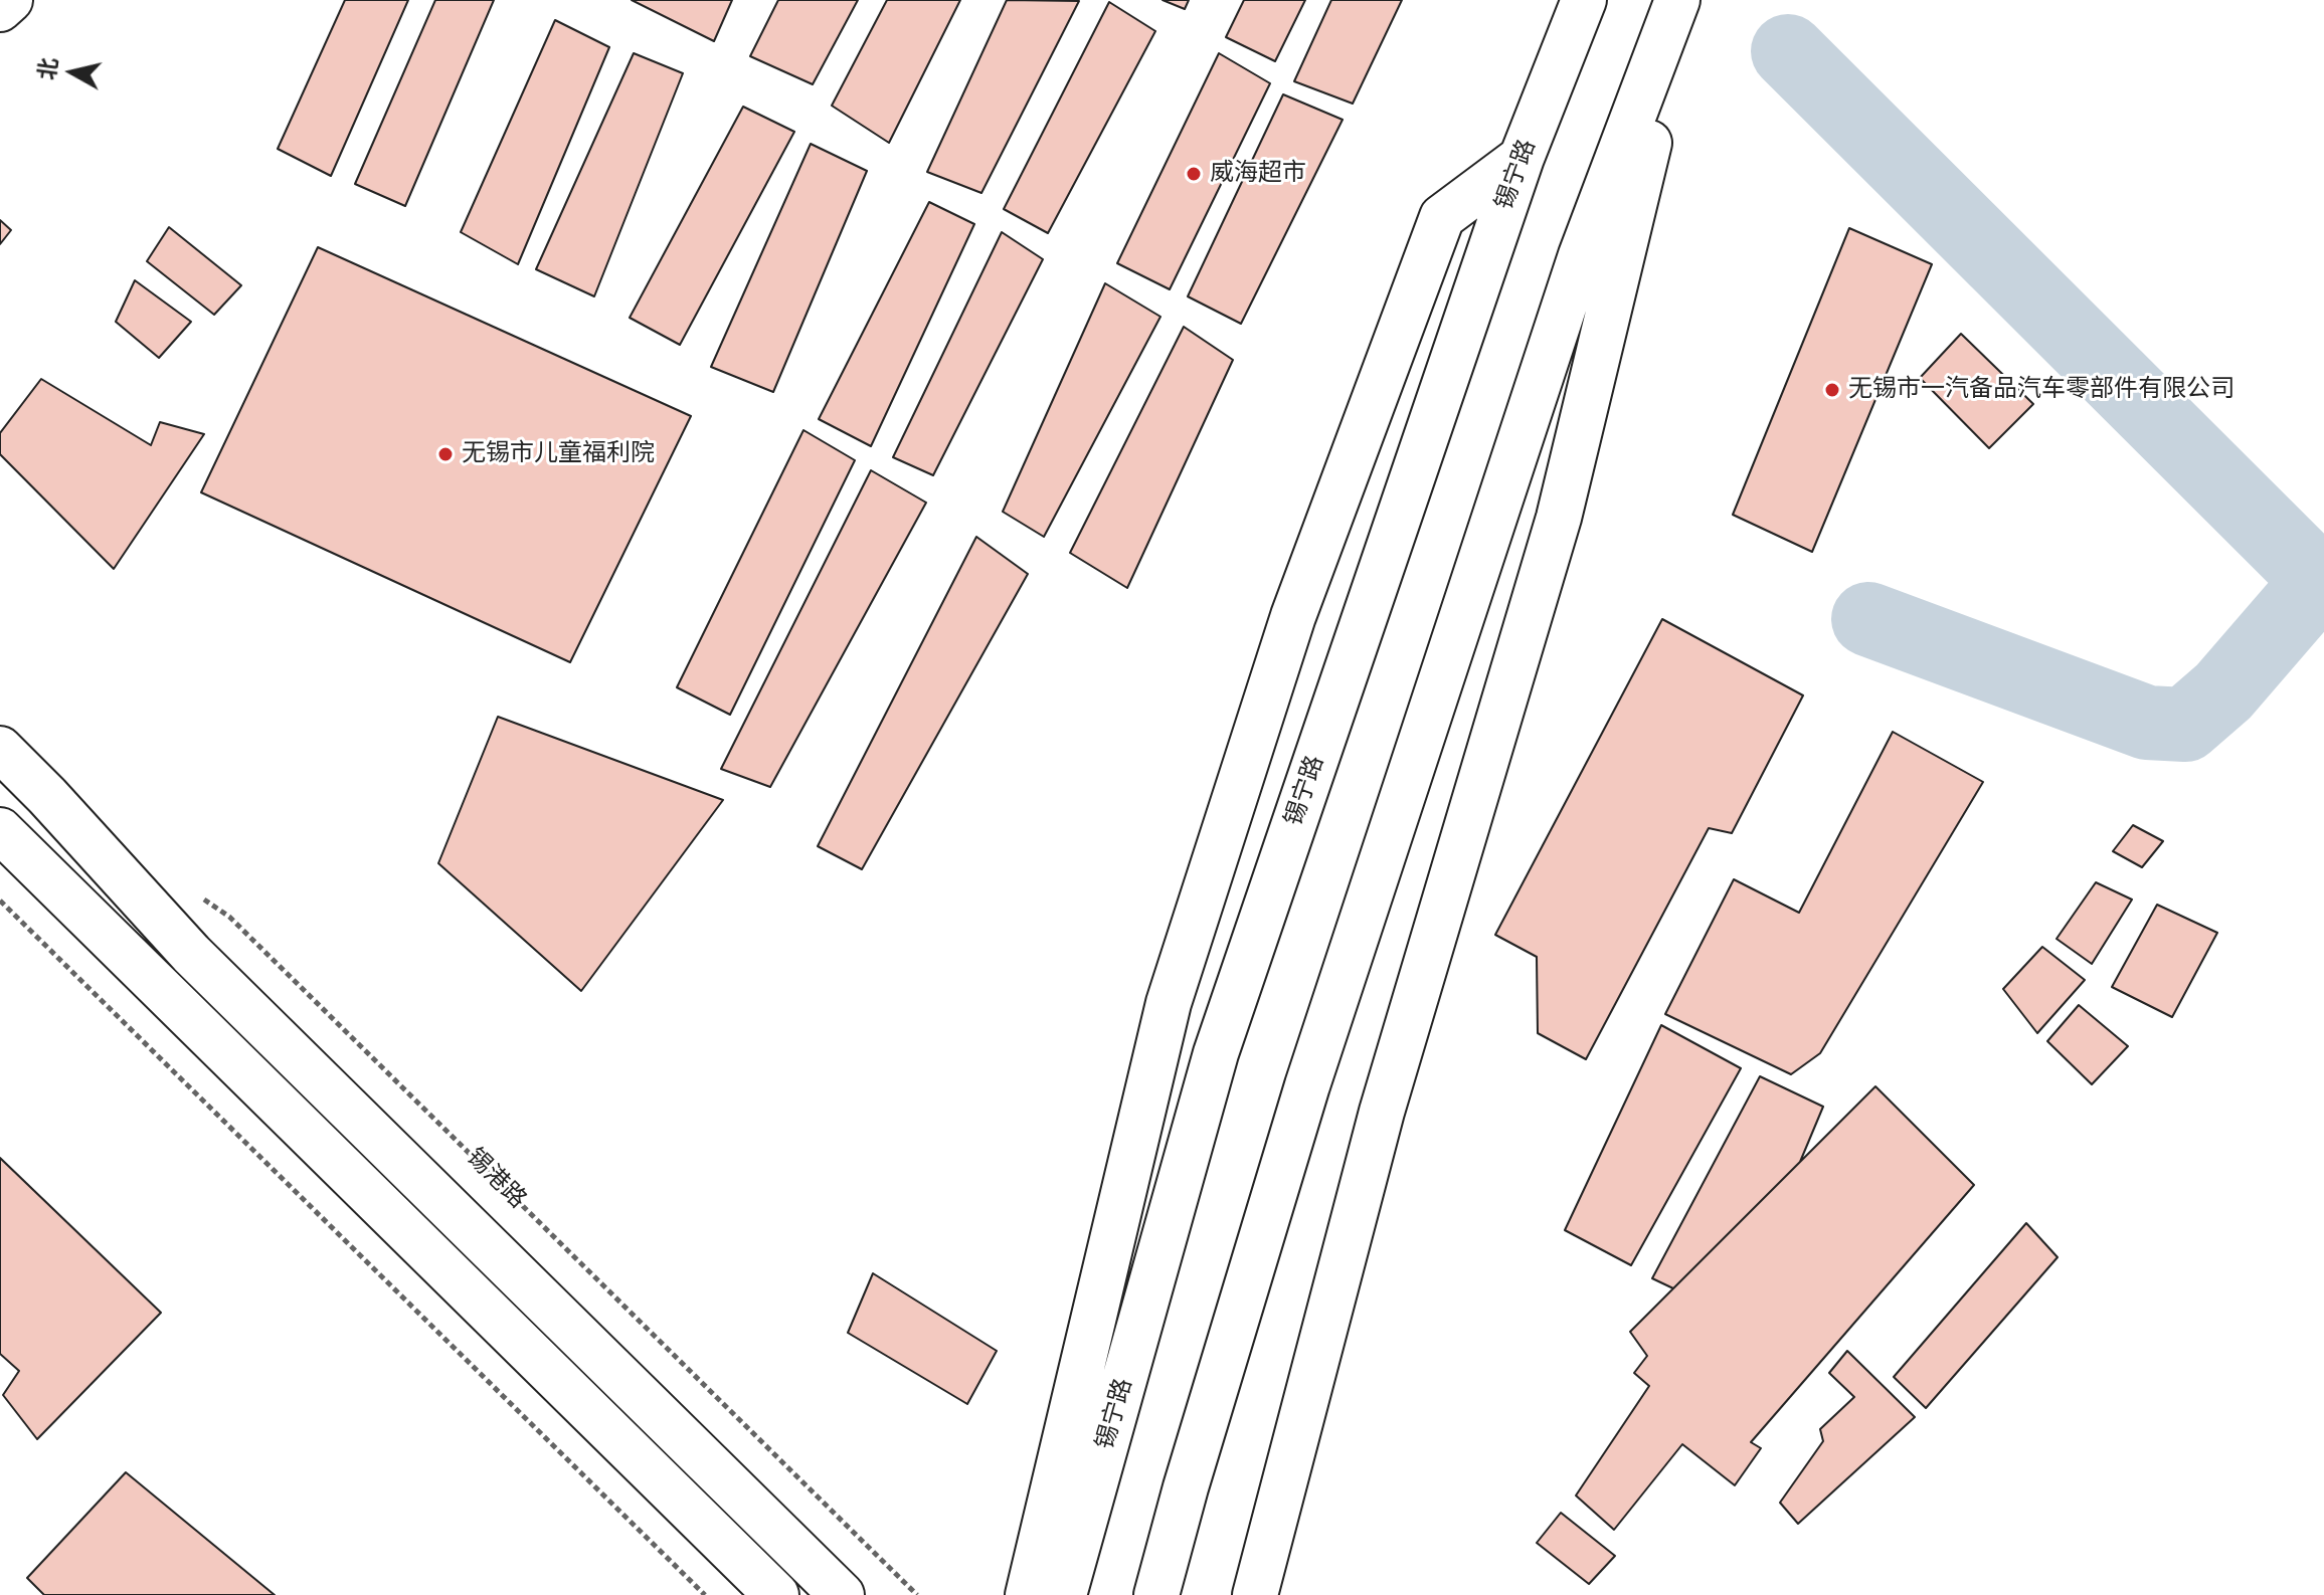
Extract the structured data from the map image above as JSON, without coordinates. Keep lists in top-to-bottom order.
{
  "streets": {
    "main road": ["锡宁路"],
    "path": ["锡港路"]
  },
  "places": ["威海超市", "无锡市一汽备品汽车零部件有限公司", "无锡市儿童福利院"],
  "north": "left"
}
